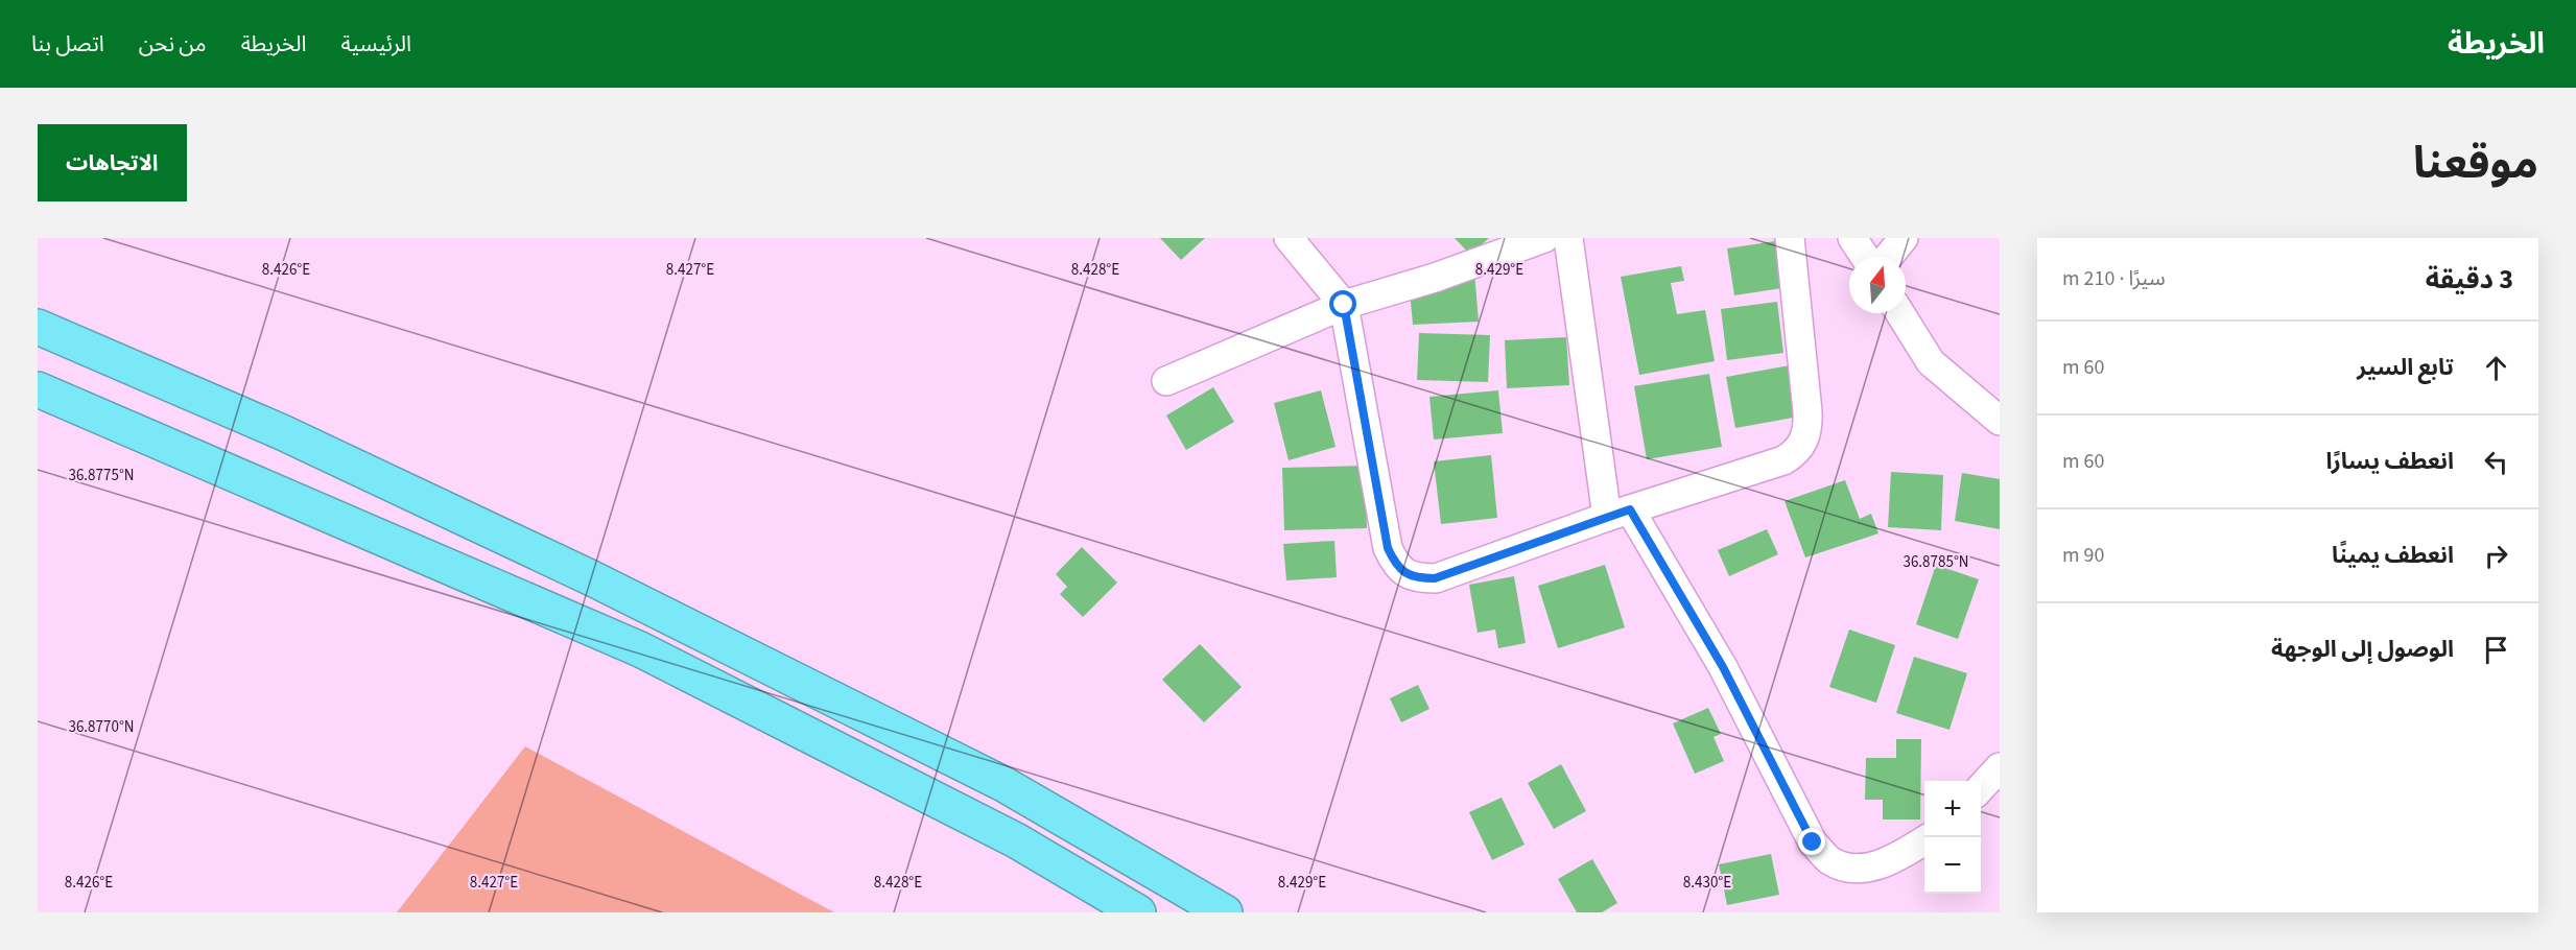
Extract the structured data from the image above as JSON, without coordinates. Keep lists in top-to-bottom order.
{
  "north": "top",
  "page": {
    "header": "الخريطة",
    "nav": [
      "الرئيسية",
      "الخريطة",
      "من نحن",
      "اتصل بنا"
    ],
    "title": "موقعنا",
    "buttons": "الاتجاهات",
    "heading": ["3 دقيقة", "سيرًا · 210 m"],
    "list": [
      ["تابع السير", "60 m"],
      ["انعطف يسارًا", "60 m"],
      ["انعطف يمينًا", "90 m"],
      "الوصول إلى الوجهة"
    ],
    "map_buttons": ["+", "−"]
  },
  "coordinates": [
    "8.426°E",
    "8.427°E",
    "8.428°E",
    "8.429°E",
    "36.8775°N",
    "36.8785°N",
    "36.8770°N",
    "8.430°E"
  ]
}
